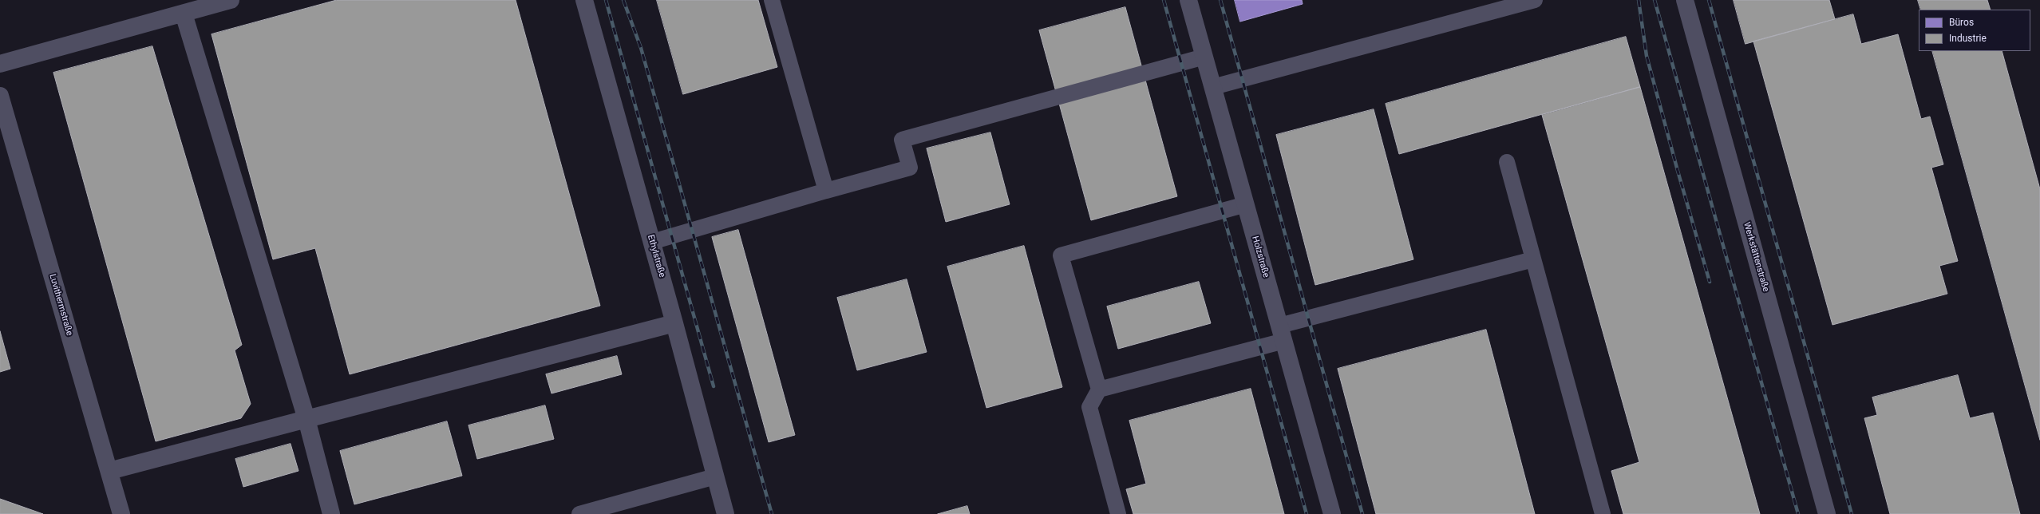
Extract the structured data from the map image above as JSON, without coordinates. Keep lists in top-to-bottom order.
{
  "streets": {
    "street": [
      "Ethylstraße",
      "Holzstraße",
      "Werkstättenstraße",
      "Luvithermstraße"
    ]
  },
  "legend": ["Büros", "Industrie"]
}
